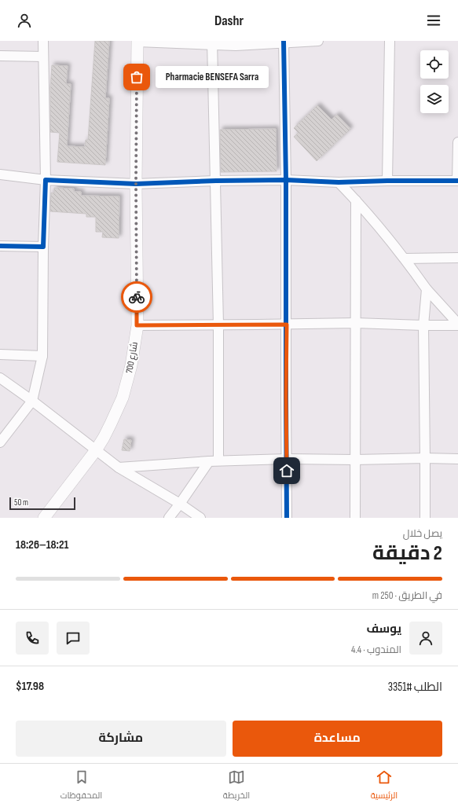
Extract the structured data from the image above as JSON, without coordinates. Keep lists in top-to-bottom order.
{
  "streets": {
    "main road": ["شارع 700"]
  },
  "places": ["Pharmacie BENSEFA Sarra"],
  "scale_bar": "50 m",
  "page": {
    "header": "Dashr",
    "bubble": "Pharmacie BENSEFA Sarra",
    "scale": "50 m",
    "heading": ["2 دقيقة", "يصل خلال", "18:21–18:26"],
    "panel": [
      "يوسف",
      "المندوب · 4.4",
      "الطلب #3351",
      "$17.98"
    ],
    "bar": "في الطريق · 250 m",
    "buttons": ["مساعدة", "مشاركة"],
    "tabs": ["الرئيسية", "الخريطة", "المحفوظات"]
  }
}
